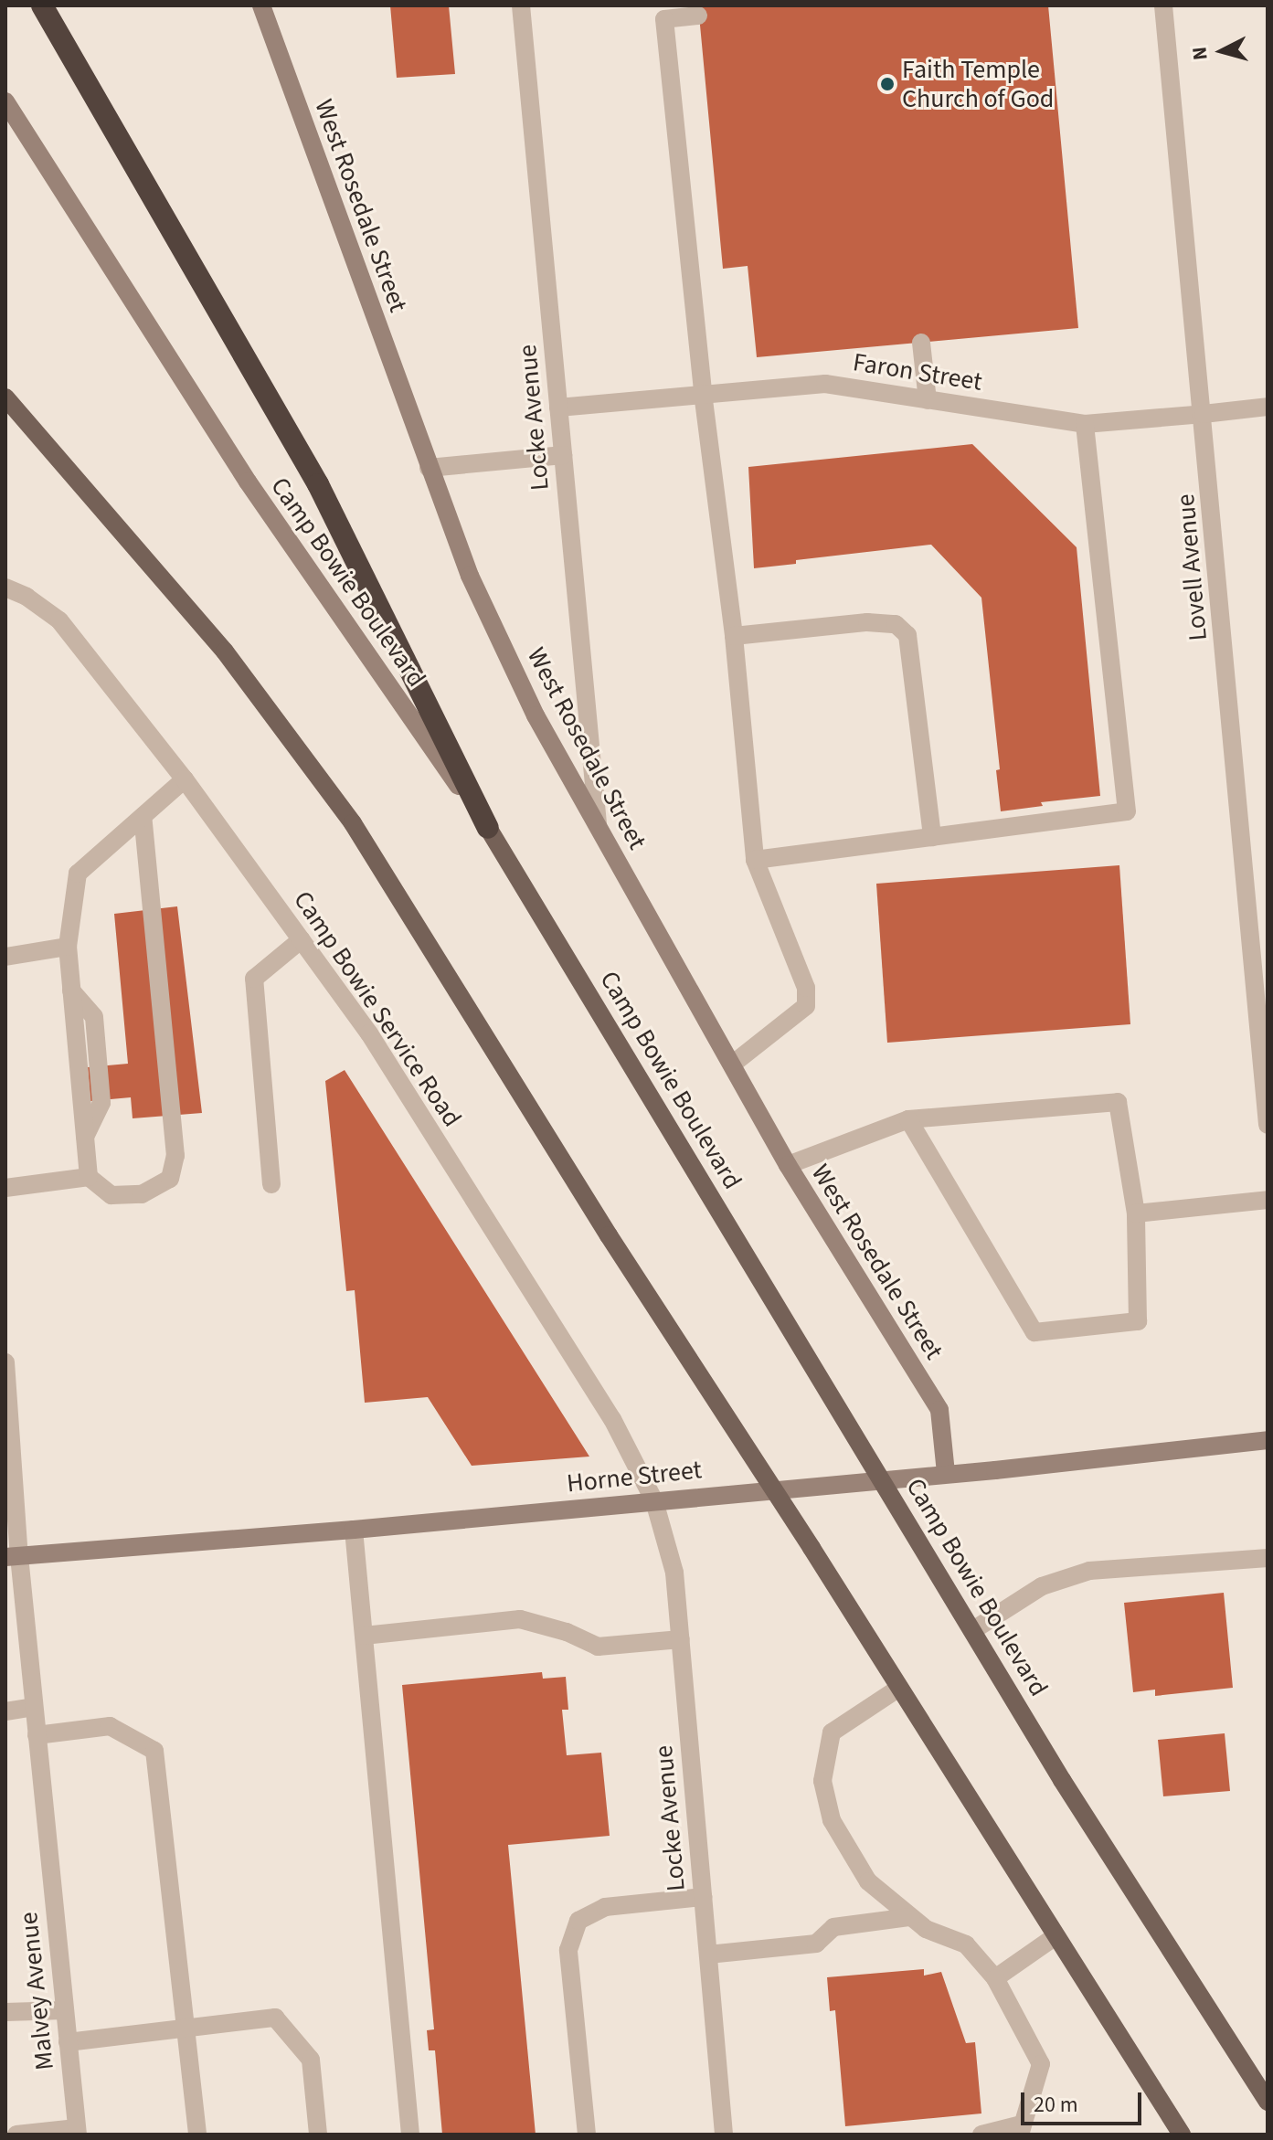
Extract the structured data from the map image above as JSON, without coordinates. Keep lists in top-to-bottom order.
{
  "streets": {
    "main road": ["West Rosedale Street", "Camp Bowie Boulevard", "Horne Street"],
    "street": [
      "Faron Street",
      "Locke Avenue",
      "Lovell Avenue",
      "Camp Bowie Service Road",
      "Malvey Avenue"
    ]
  },
  "crossings": [
    ["West Rosedale Street", "Locke Avenue"],
    ["West Rosedale Street", "Horne Street"],
    ["Faron Street", "Locke Avenue"],
    ["Faron Street", "Lovell Avenue"],
    ["Locke Avenue", "Camp Bowie Service Road"],
    ["Locke Avenue", "Horne Street"],
    ["Camp Bowie Boulevard", "Horne Street"],
    ["Camp Bowie Service Road", "Horne Street"],
    ["Horne Street", "Malvey Avenue"]
  ],
  "places": ["Faith Temple Church of God"],
  "scale_bar": "20 m",
  "north": "left"
}
